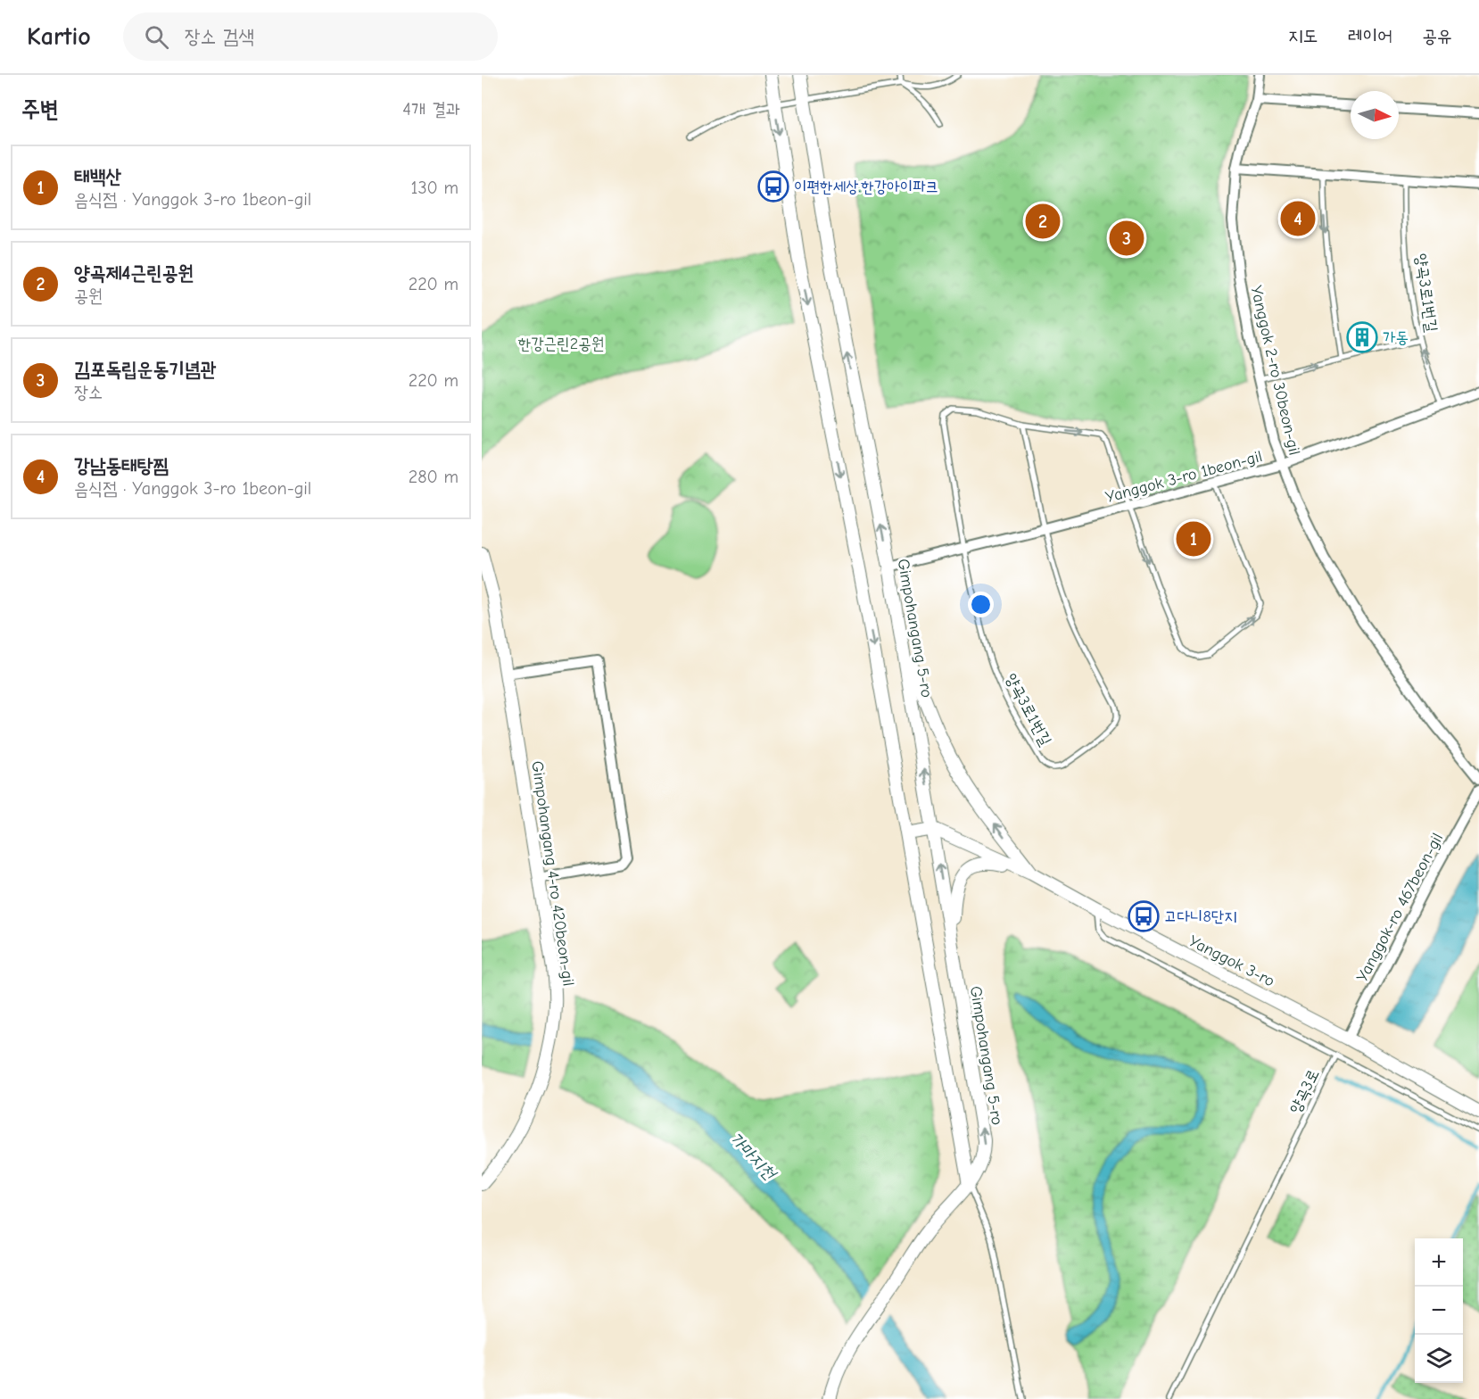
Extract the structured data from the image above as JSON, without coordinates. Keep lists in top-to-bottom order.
{
  "streets": {
    "street": [
      "Yanggok 2-ro 30beon-gil",
      "Yanggok 3-ro 1beon-gil",
      "Gimpohangang 5-ro",
      "Gimpohangang 4-ro 420beon-gil",
      "Yanggok-ro 467beon-gil",
      "Yanggok 3-ro"
    ],
    "lane": ["양곡3로1번길", "양곡3로"]
  },
  "crossings": [
    ["양곡3로1번길", "Yanggok 3-ro 1beon-gil"],
    ["Yanggok 2-ro 30beon-gil", "Yanggok 3-ro 1beon-gil"],
    ["Yanggok 3-ro 1beon-gil", "Gimpohangang 5-ro"],
    ["Gimpohangang 5-ro", "Yanggok 3-ro"],
    ["Yanggok-ro 467beon-gil", "Yanggok 3-ro"],
    ["Yanggok 3-ro", "양곡3로"]
  ],
  "water": ["가마지천"],
  "parks": ["한강근린2공원"],
  "places": {
    "bus stop": ["이편한세상.한강아이파크", "고다니8단지"],
    "building": ["가동"]
  },
  "north": "right",
  "page": {
    "header": "Kartio",
    "search": "장소 검색",
    "nav": ["지도", "레이어", "공유"],
    "heading": ["주변", "4개 결과"],
    "list": [
      {
        "mark": "1",
        "name": "태백산",
        "note": "음식점 · Yanggok 3-ro 1beon-gil",
        "value": "130 m"
      },
      {
        "mark": "2",
        "name": "양곡제4근린공원",
        "note": "공원",
        "value": "220 m"
      },
      {
        "mark": "3",
        "name": "김포독립운동기념관",
        "note": "장소",
        "value": "220 m"
      },
      {
        "mark": "4",
        "name": "강남동태탕찜",
        "note": "음식점 · Yanggok 3-ro 1beon-gil",
        "value": "280 m"
      }
    ],
    "pins": [
      "4",
      "2",
      "3",
      "1"
    ],
    "map_buttons": ["+", "−"]
  }
}
